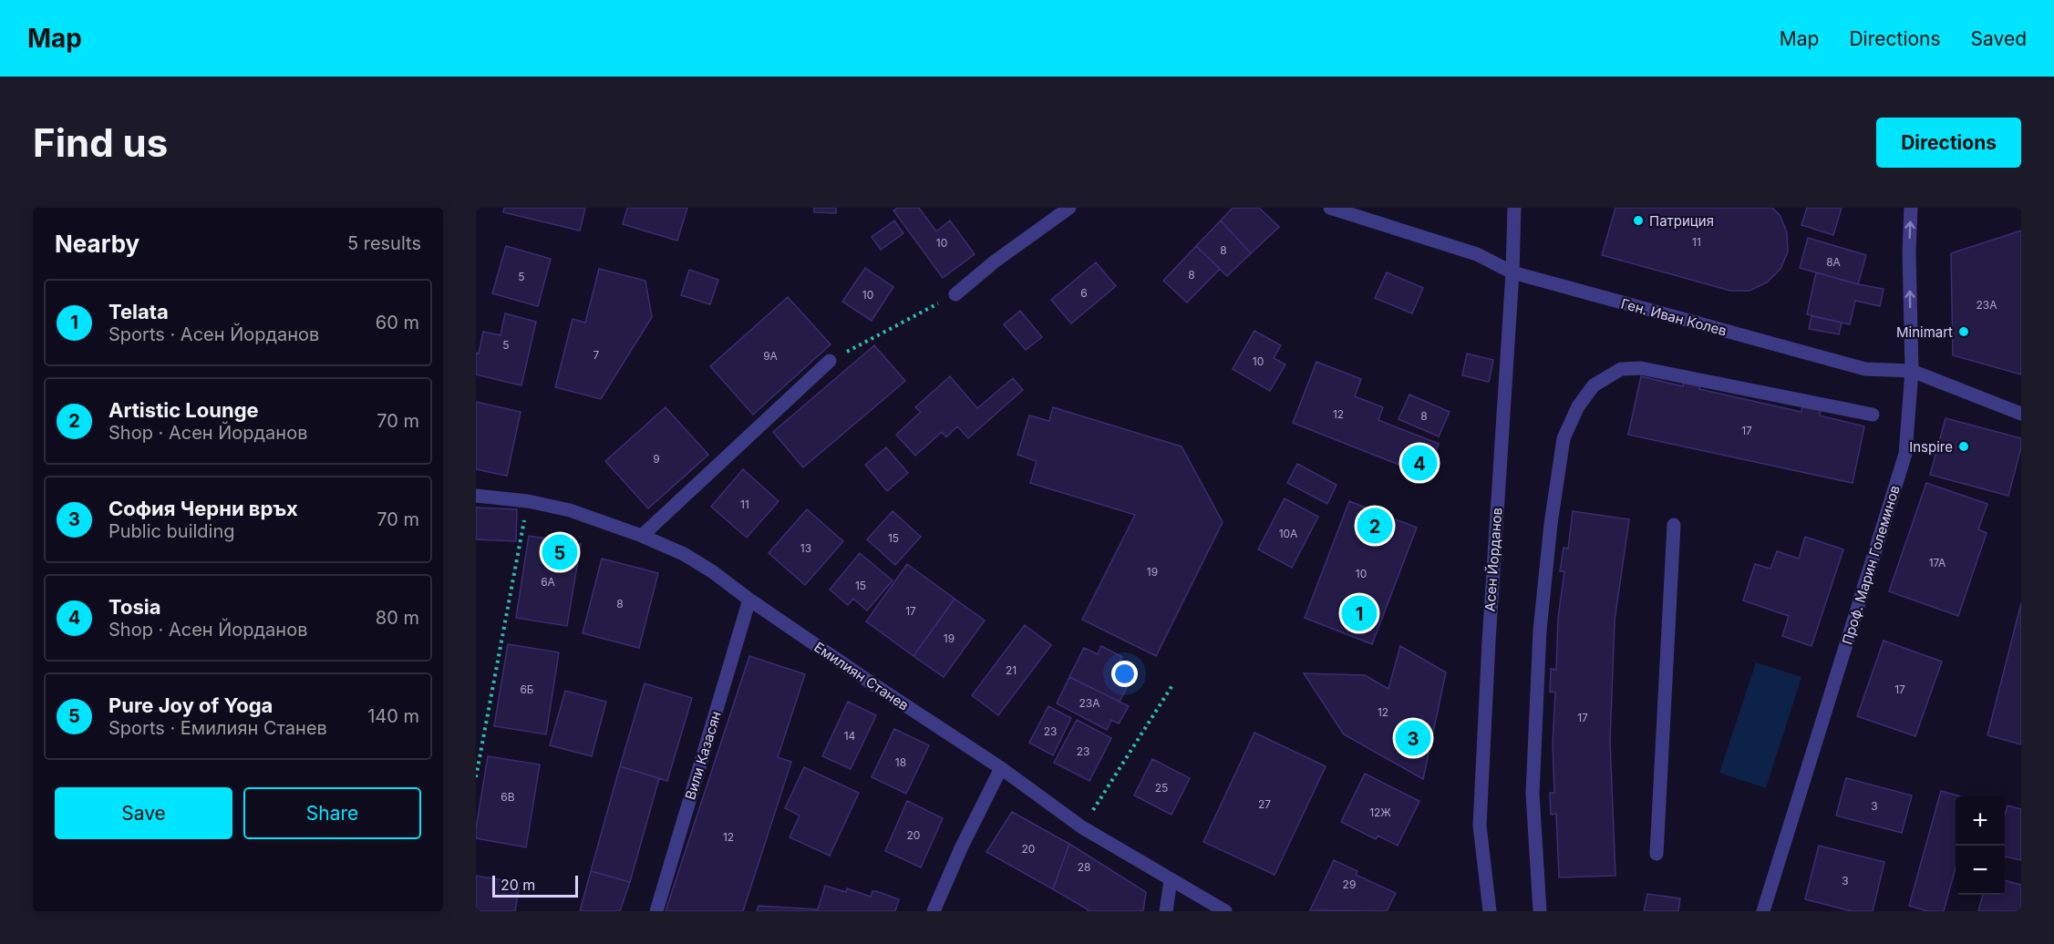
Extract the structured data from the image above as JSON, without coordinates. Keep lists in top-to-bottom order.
{
  "streets": {
    "street": [
      "Ген. Иван Колев",
      "Асен Йорданов",
      "Проф. Марин Големинов",
      "Емилиян Станев",
      "Вили Казасян"
    ]
  },
  "crossings": [
    ["Ген. Иван Колев", "Асен Йорданов"],
    ["Ген. Иван Колев", "Проф. Марин Големинов"],
    ["Емилиян Станев", "Вили Казасян"]
  ],
  "places": ["Патриция", "Minimart", "Inspire"],
  "house_numbers": [
    "11",
    "10",
    "8",
    "8А",
    "8",
    "5",
    "6",
    "10",
    "23А",
    "5",
    "7",
    "9А",
    "10",
    "12",
    "8",
    "17",
    "9",
    "11",
    "10А",
    "15",
    "13",
    "17А",
    "19",
    "10",
    "6А",
    "15",
    "8",
    "17",
    "19",
    "21",
    "6Б",
    "17",
    "23А",
    "12",
    "17",
    "23",
    "14",
    "23",
    "18",
    "25",
    "6В",
    "27",
    "3",
    "12Ж",
    "20",
    "12",
    "20",
    "28",
    "3",
    "29"
  ],
  "scale_bar": "20 m",
  "page": {
    "header": "Map",
    "nav": ["Map", "Directions", "Saved"],
    "buttons": [
      "Directions",
      ["Save", "Share"]
    ],
    "title": "Find us",
    "heading": ["Nearby", "5 results"],
    "list": [
      {
        "mark": "1",
        "name": "Telata",
        "note": "Sports · Асен Йорданов",
        "value": "60 m"
      },
      {
        "mark": "2",
        "name": "Artistic Lounge",
        "note": "Shop · Асен Йорданов",
        "value": "70 m"
      },
      {
        "mark": "3",
        "name": "София Черни връх",
        "note": "Public building",
        "value": "70 m"
      },
      {
        "mark": "4",
        "name": "Tosia",
        "note": "Shop · Асен Йорданов",
        "value": "80 m"
      },
      {
        "mark": "5",
        "name": "Pure Joy of Yoga",
        "note": "Sports · Емилиян Станев",
        "value": "140 m"
      }
    ],
    "pins": [
      "4",
      "2",
      "5",
      "1",
      "3"
    ],
    "map_buttons": ["+", "−"],
    "scale": "20 m"
  }
}
